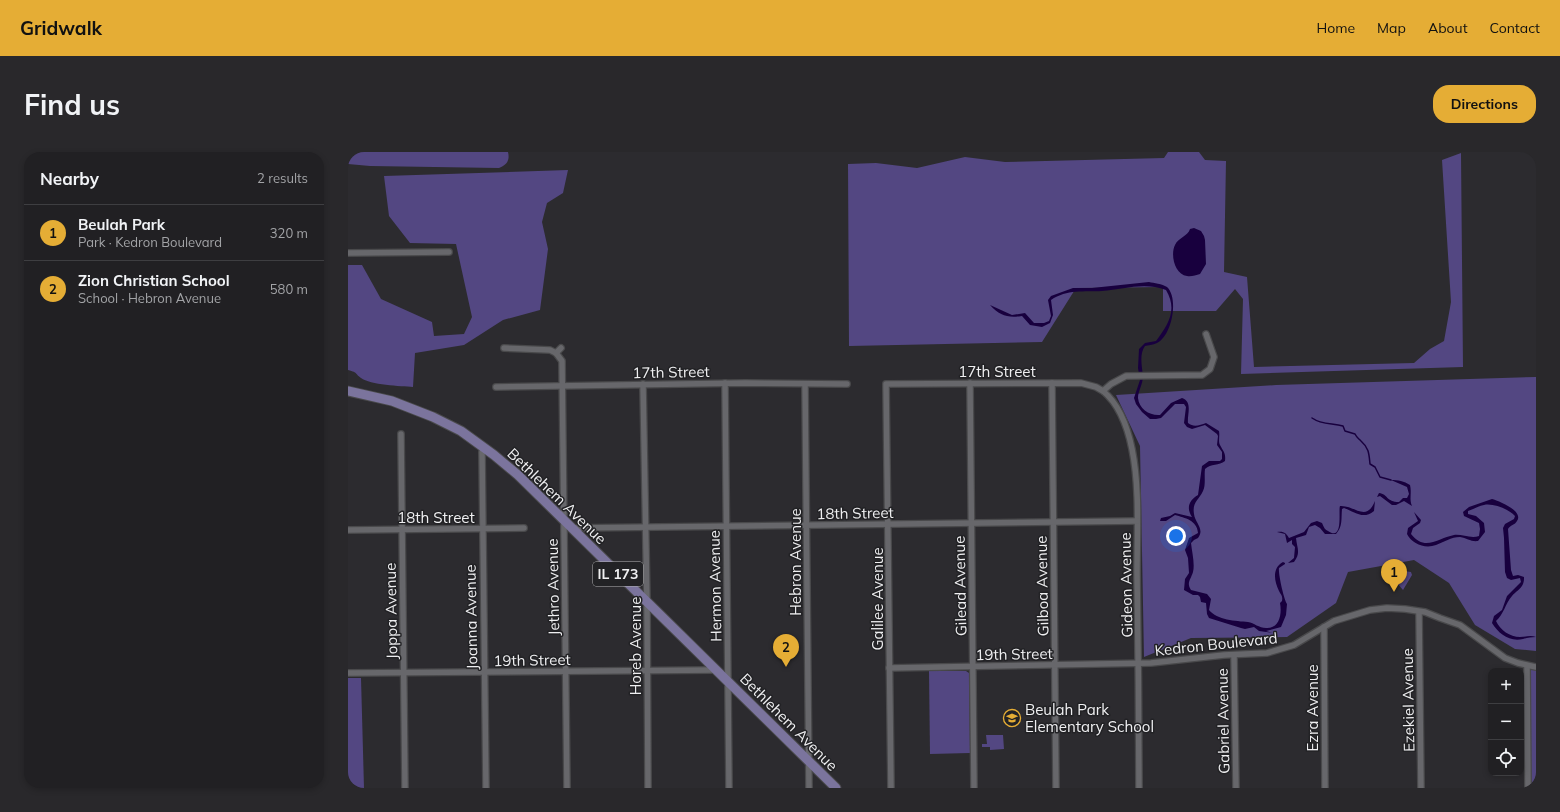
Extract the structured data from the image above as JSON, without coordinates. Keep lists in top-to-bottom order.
{
  "streets": {
    "main road": ["Bethlehem Avenue", "IL 173"],
    "street": [
      "17th Street",
      "18th Street",
      "Hebron Avenue",
      "Gideon Avenue",
      "Hermon Avenue",
      "Gilead Avenue",
      "Gilboa Avenue",
      "Jethro Avenue",
      "Galilee Avenue",
      "Joppa Avenue",
      "Joanna Avenue",
      "Kedron Boulevard",
      "Horeb Avenue",
      "19th Street",
      "Ezekiel Avenue",
      "Ezra Avenue",
      "Gabriel Avenue"
    ]
  },
  "crossings": [
    ["17th Street", "Hebron Avenue"],
    ["17th Street", "Gideon Avenue"],
    ["17th Street", "Hermon Avenue"],
    ["17th Street", "Gilead Avenue"],
    ["17th Street", "Gilboa Avenue"],
    ["17th Street", "Jethro Avenue"],
    ["17th Street", "Galilee Avenue"],
    ["17th Street", "Horeb Avenue"],
    ["Bethlehem Avenue", "18th Street"],
    ["Bethlehem Avenue", "Hebron Avenue"],
    ["Bethlehem Avenue", "Hermon Avenue"],
    ["Bethlehem Avenue", "Jethro Avenue"],
    ["Bethlehem Avenue", "Joanna Avenue"],
    ["Bethlehem Avenue", "Horeb Avenue"],
    ["Bethlehem Avenue", "19th Street"],
    ["18th Street", "Hebron Avenue"],
    ["18th Street", "Gideon Avenue"],
    ["18th Street", "Hermon Avenue"],
    ["18th Street", "Gilead Avenue"],
    ["18th Street", "Gilboa Avenue"],
    ["18th Street", "Galilee Avenue"],
    ["18th Street", "Joppa Avenue"],
    ["18th Street", "Joanna Avenue"],
    ["18th Street", "Horeb Avenue"],
    ["Gideon Avenue", "Kedron Boulevard"],
    ["Gideon Avenue", "19th Street"],
    ["Gilead Avenue", "19th Street"],
    ["Gilboa Avenue", "19th Street"],
    ["Jethro Avenue", "19th Street"],
    ["Galilee Avenue", "19th Street"],
    ["Joppa Avenue", "19th Street"],
    ["Joanna Avenue", "19th Street"],
    ["Kedron Boulevard", "19th Street"],
    ["Kedron Boulevard", "Ezekiel Avenue"],
    ["Kedron Boulevard", "Ezra Avenue"],
    ["Kedron Boulevard", "Gabriel Avenue"],
    ["Horeb Avenue", "19th Street"]
  ],
  "places": {
    "school or university": ["Beulah Park Elementary School"]
  },
  "page": {
    "header": "Gridwalk",
    "nav": [
      "Home",
      "Map",
      "About",
      "Contact"
    ],
    "buttons": "Directions",
    "title": "Find us",
    "heading": ["Nearby", "2 results"],
    "list": [
      {
        "mark": "1",
        "name": "Beulah Park",
        "note": "Park · Kedron Boulevard",
        "value": "320 m"
      },
      {
        "mark": "2",
        "name": "Zion Christian School",
        "note": "School · Hebron Avenue",
        "value": "580 m"
      }
    ],
    "pins": ["1", "2"],
    "map_buttons": ["+", "−"]
  }
}
